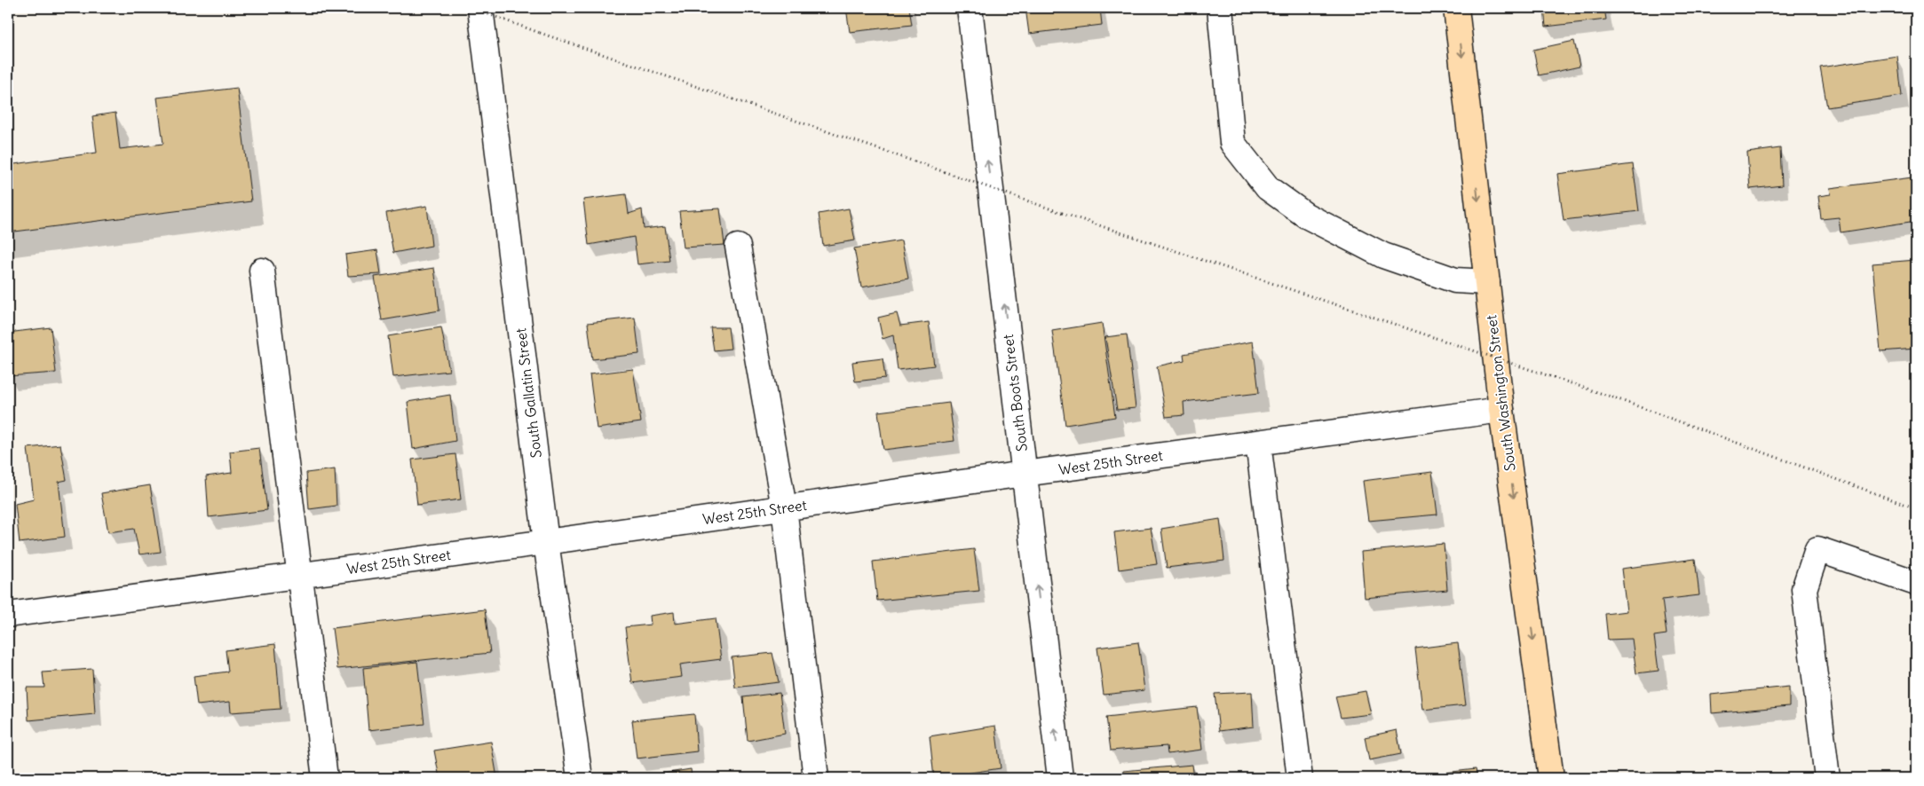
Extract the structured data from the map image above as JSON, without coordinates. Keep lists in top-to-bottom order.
{
  "streets": {
    "main road": ["South Washington Street"],
    "street": ["South Gallatin Street", "South Boots Street", "West 25th Street"]
  },
  "crossings": [
    ["South Gallatin Street", "West 25th Street"],
    ["South Boots Street", "West 25th Street"],
    ["South Washington Street", "West 25th Street"]
  ],
  "one_way": ["South Boots Street", "South Washington Street"]
}
